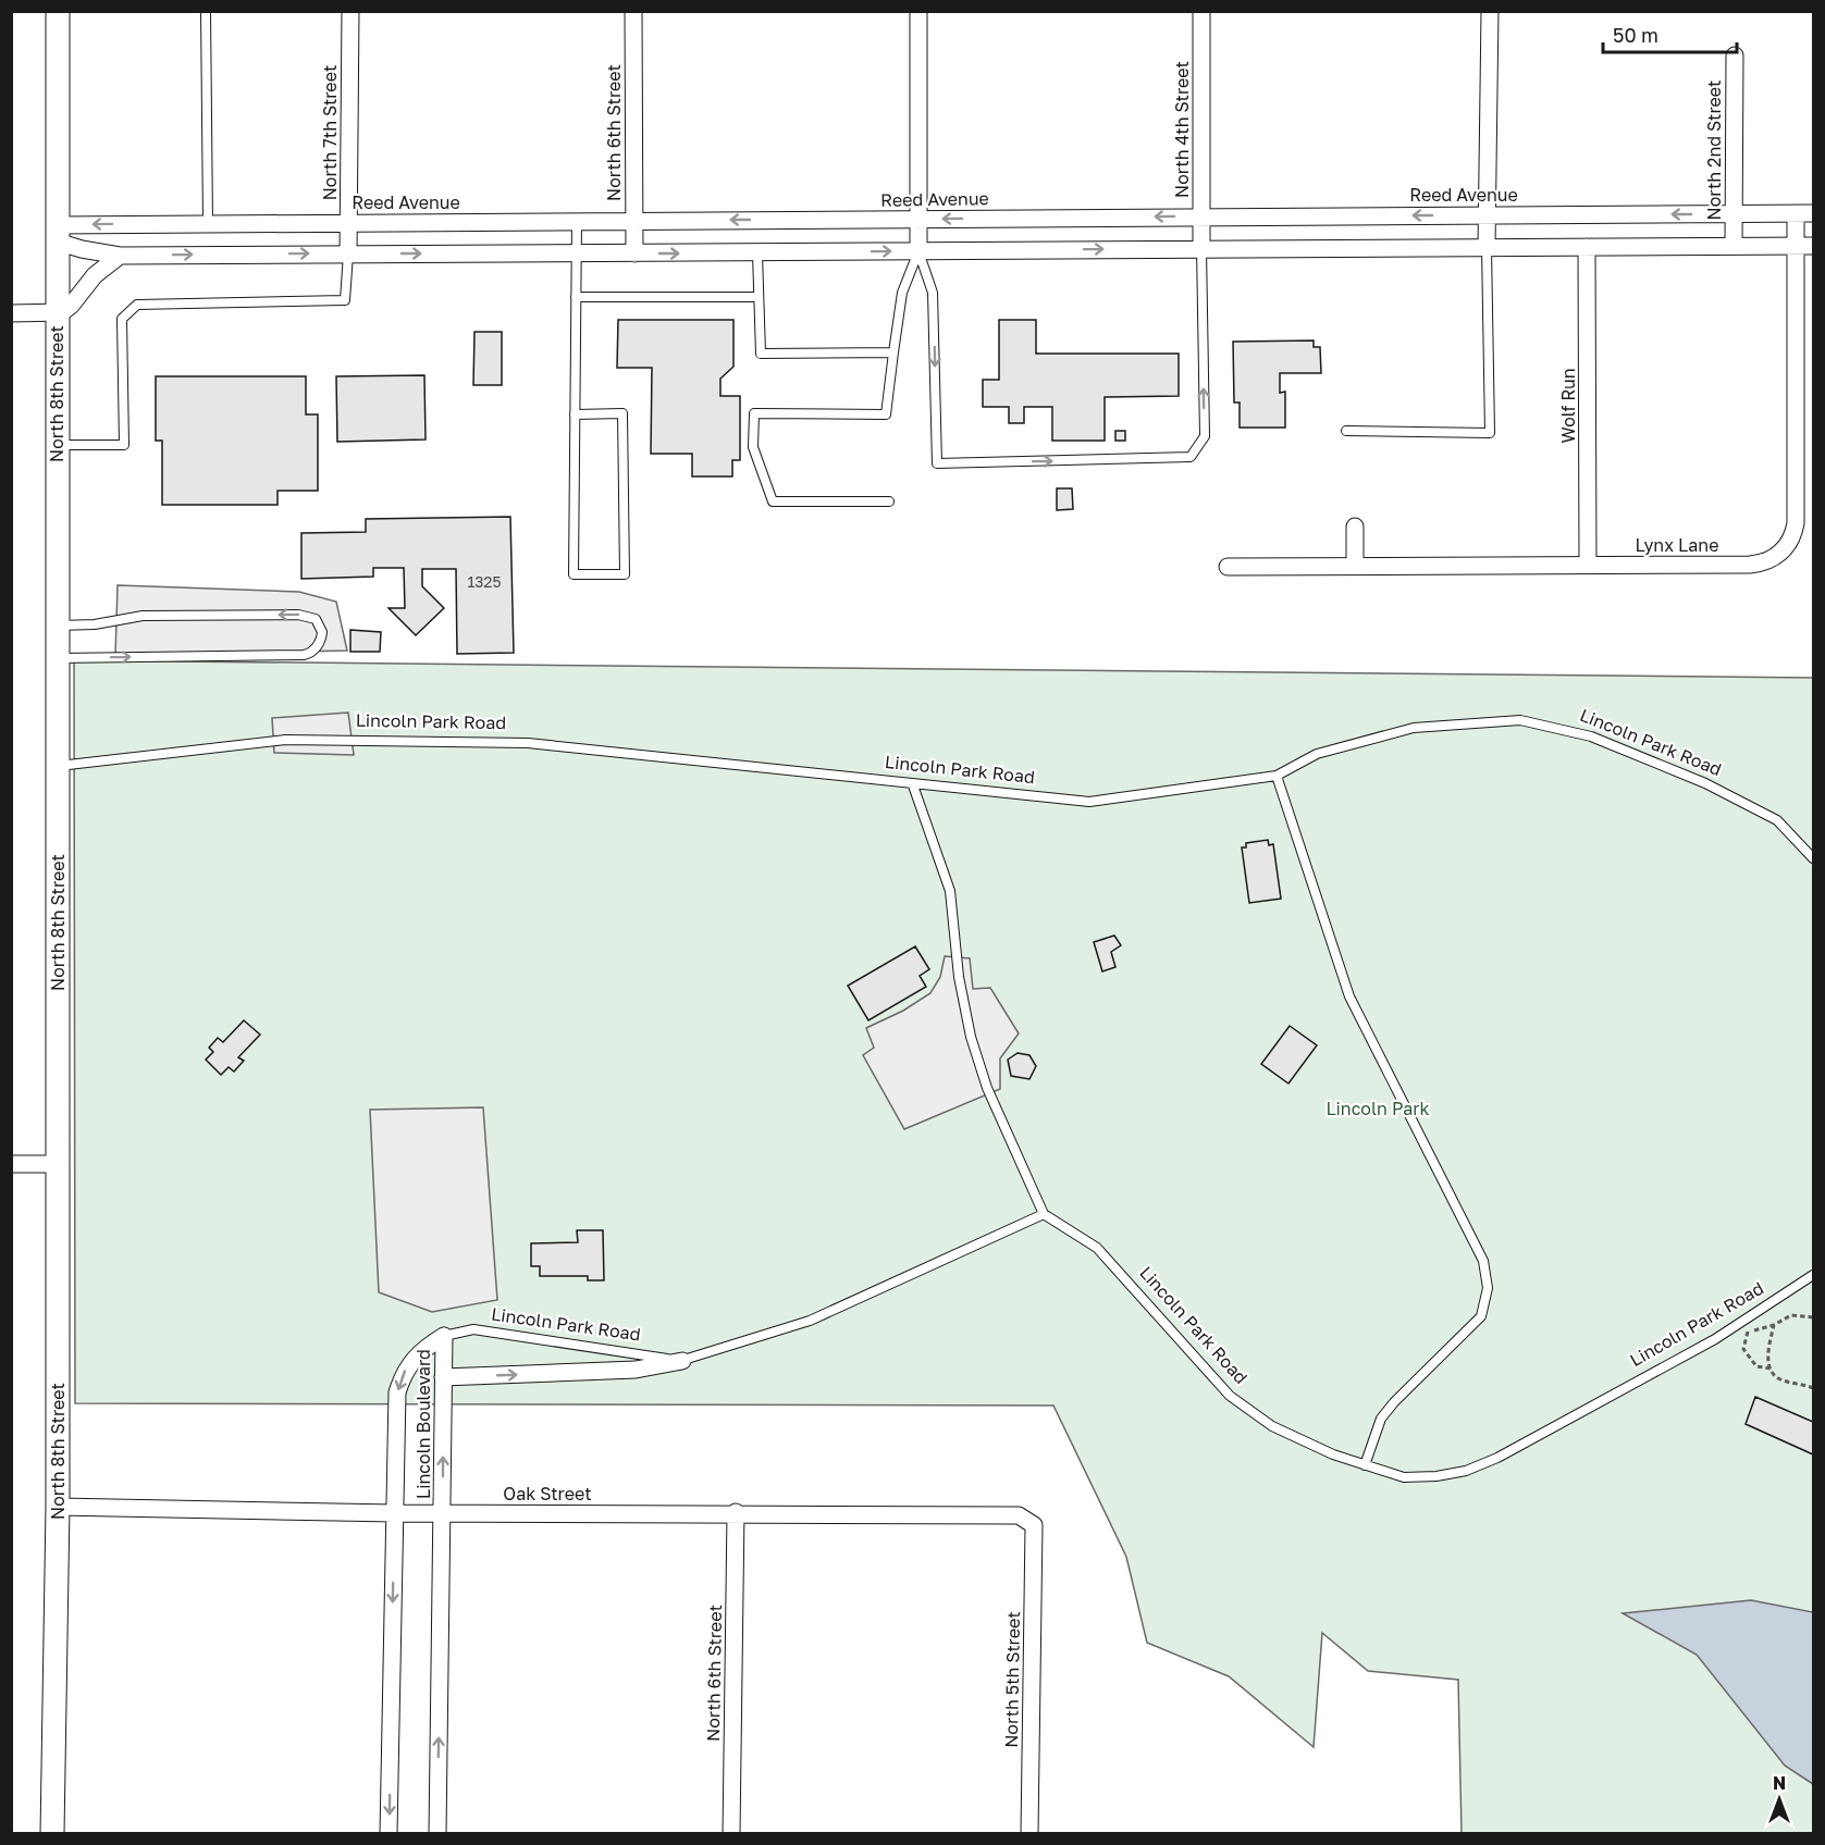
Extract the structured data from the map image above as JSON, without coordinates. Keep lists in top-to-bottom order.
{
  "streets": {
    "street": [
      "North 4th Street",
      "North 7th Street",
      "North 6th Street",
      "North 2nd Street",
      "Reed Avenue",
      "North 8th Street",
      "Wolf Run",
      "Lynx Lane",
      "Lincoln Park Road",
      "Lincoln Boulevard",
      "Oak Street",
      "North 5th Street"
    ]
  },
  "crossings": [
    ["North 4th Street", "Reed Avenue"],
    ["North 7th Street", "Reed Avenue"],
    ["North 6th Street", "Reed Avenue"],
    ["North 6th Street", "Oak Street"],
    ["North 2nd Street", "Reed Avenue"],
    ["Reed Avenue", "North 8th Street"],
    ["Reed Avenue", "Lynx Lane"],
    ["North 8th Street", "Lincoln Park Road"],
    ["North 8th Street", "Oak Street"],
    ["Wolf Run", "Lynx Lane"],
    ["Lincoln Park Road", "Lincoln Boulevard"],
    ["Lincoln Boulevard", "Oak Street"],
    ["Oak Street", "North 5th Street"]
  ],
  "parks": ["Lincoln Park"],
  "house_numbers": ["1325"],
  "scale_bar": "50 m",
  "north": "top"
}
